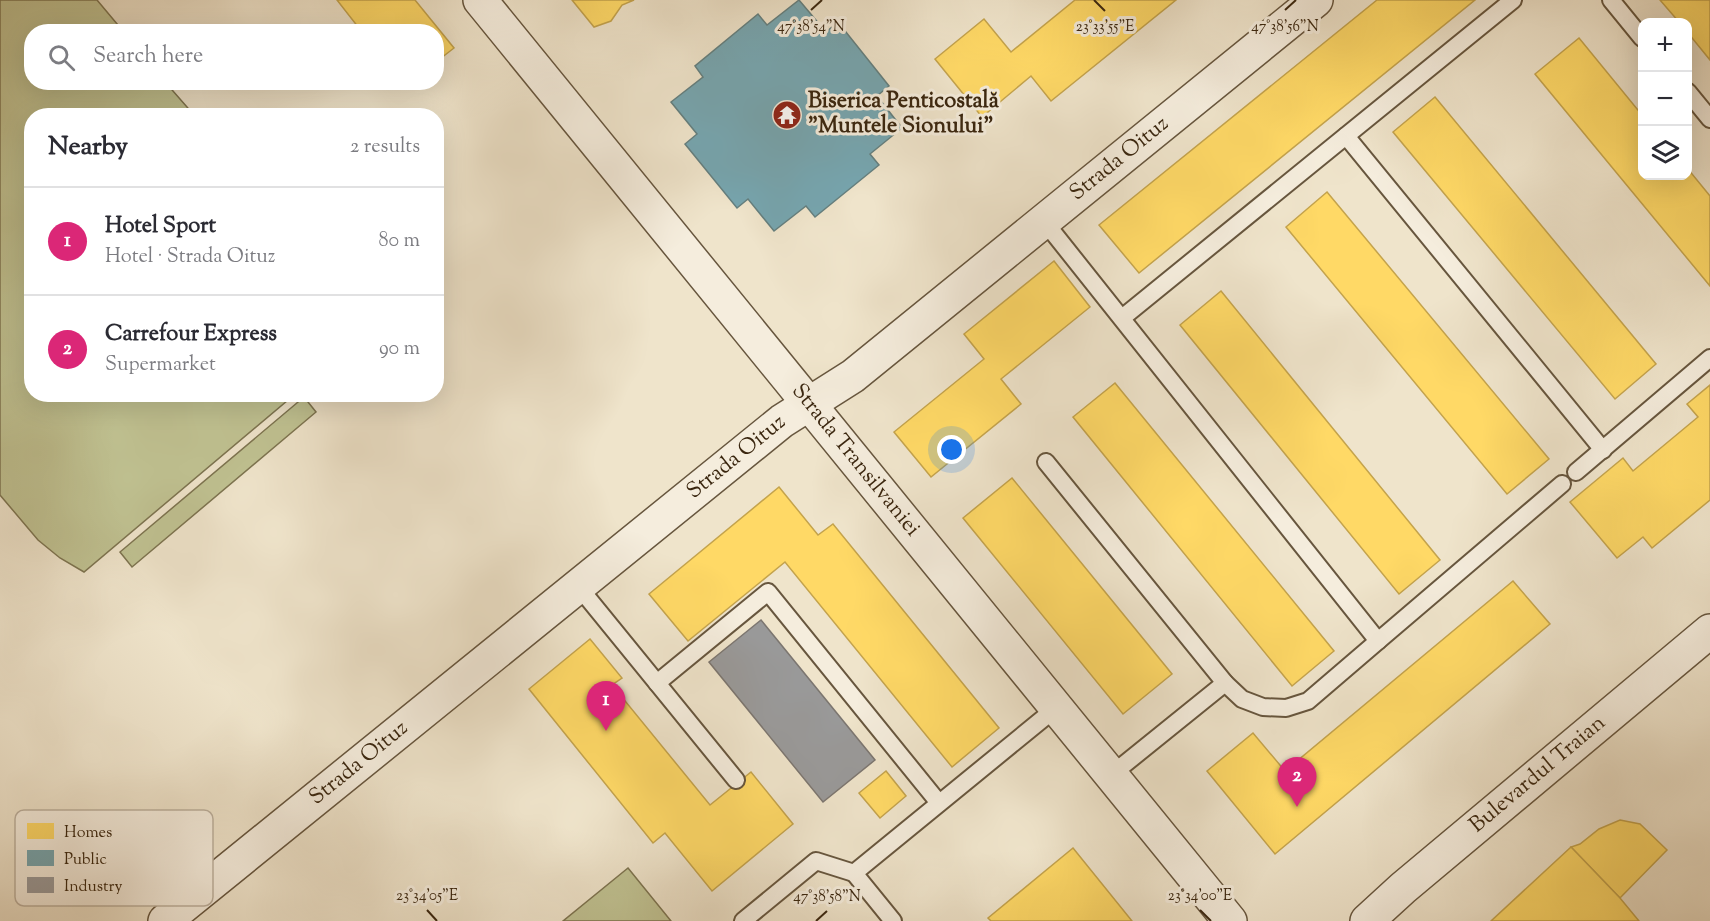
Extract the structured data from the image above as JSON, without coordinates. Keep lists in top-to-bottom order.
{
  "streets": {
    "street": ["Strada Oituz", "Strada Transilvaniei", "Bulevardul Traian"]
  },
  "crossings": [
    ["Strada Oituz", "Strada Transilvaniei"]
  ],
  "places": {
    "temple": ["Biserica Penticostală \"Muntele Sionului\""]
  },
  "legend": ["Homes", "Public", "Industry"],
  "page": {
    "map_buttons": ["+", "−"],
    "search": "Search here",
    "heading": ["Nearby", "2 results"],
    "list": [
      {
        "mark": "1",
        "name": "Hotel Sport",
        "note": "Hotel · Strada Oituz",
        "value": "80 m"
      },
      {
        "mark": "2",
        "name": "Carrefour Express",
        "note": "Supermarket",
        "value": "90 m"
      }
    ],
    "pins": ["1", "2"]
  },
  "coordinates": [
    "47°38'54\"N",
    "47°38'56\"N",
    "23°33'55\"E",
    "23°34'05\"E",
    "23°34'00\"E",
    "47°38'58\"N"
  ]
}
